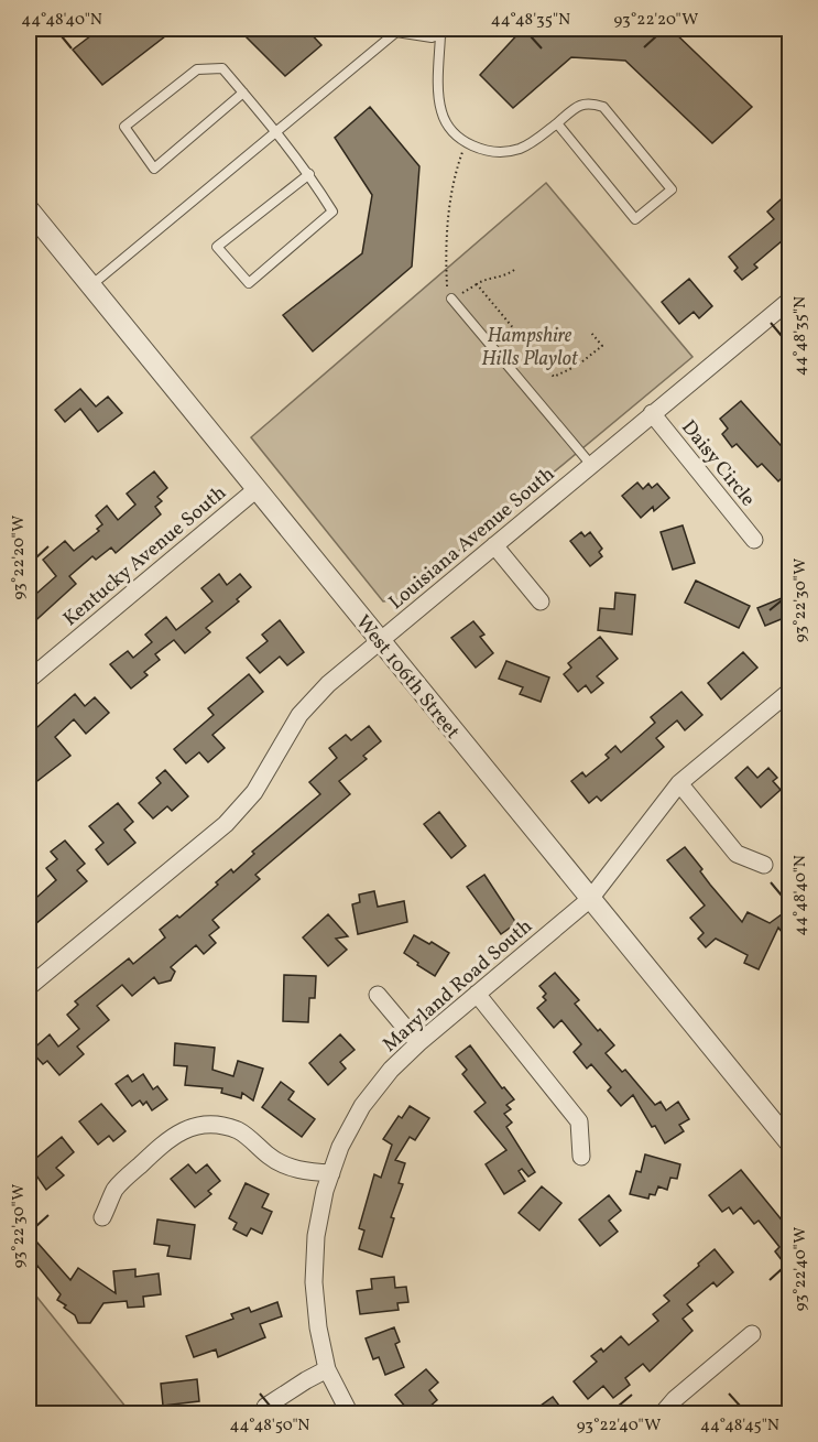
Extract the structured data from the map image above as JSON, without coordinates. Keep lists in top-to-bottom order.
{
  "streets": {
    "street": [
      "Daisy Circle",
      "Louisiana Avenue South",
      "Kentucky Avenue South",
      "West 106th Street",
      "Maryland Road South"
    ]
  },
  "crossings": [
    ["Daisy Circle", "Louisiana Avenue South"],
    ["Louisiana Avenue South", "West 106th Street"],
    ["Kentucky Avenue South", "West 106th Street"],
    ["West 106th Street", "Maryland Road South"]
  ],
  "parks": ["Hampshire Hills Playlot"],
  "coordinates": [
    "44°48'40\"N",
    "44°48'35\"N",
    "93°22'20\"W",
    "93°22'30\"W",
    "93°22'40\"W",
    "44°48'50\"N",
    "44°48'45\"N"
  ]
}
